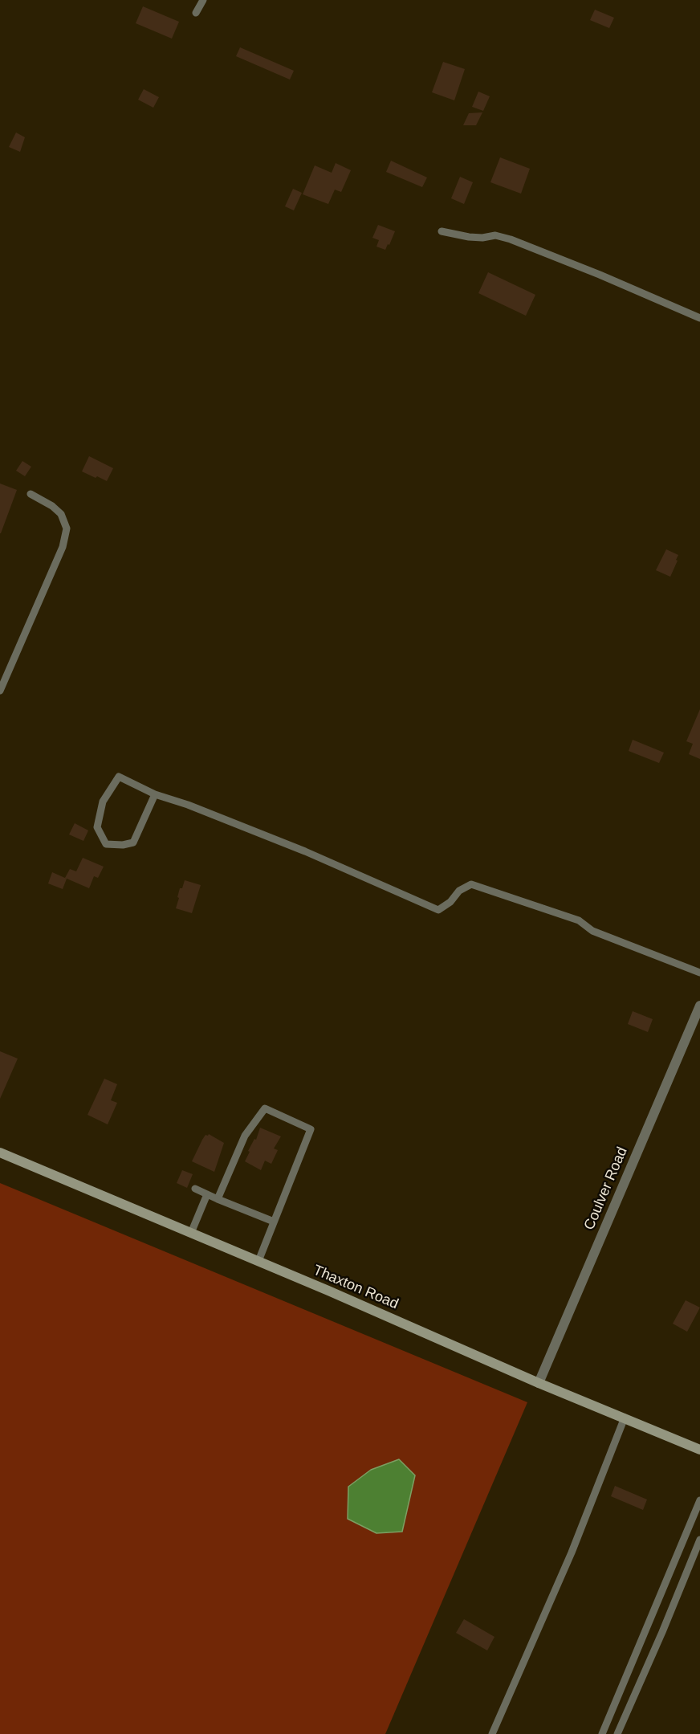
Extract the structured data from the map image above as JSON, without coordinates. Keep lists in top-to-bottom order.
{
  "streets": {
    "street": ["Coulver Road", "Thaxton Road"]
  },
  "crossings": [
    ["Coulver Road", "Thaxton Road"]
  ]
}
